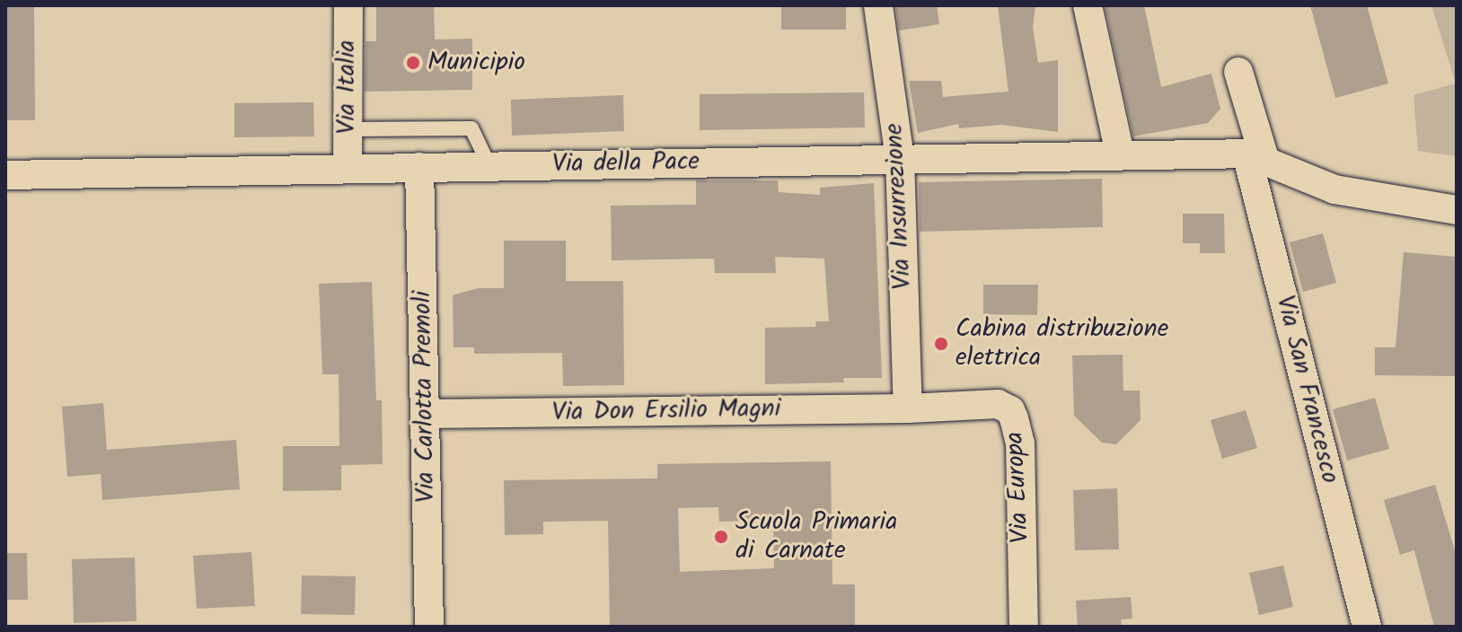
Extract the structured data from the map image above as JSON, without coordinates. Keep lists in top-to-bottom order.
{
  "streets": {
    "street": [
      "Via Italia",
      "Via della Pace",
      "Via Insurrezione",
      "Via San Francesco",
      "Via Carlotta Premoli",
      "Via Don Ersilio Magni",
      "Via Europa"
    ]
  },
  "crossings": [
    ["Via Italia", "Via della Pace"],
    ["Via della Pace", "Via Insurrezione"],
    ["Via della Pace", "Via San Francesco"],
    ["Via della Pace", "Via Carlotta Premoli"],
    ["Via Insurrezione", "Via Don Ersilio Magni"],
    ["Via Insurrezione", "Via Europa"],
    ["Via Carlotta Premoli", "Via Don Ersilio Magni"],
    ["Via Don Ersilio Magni", "Via Europa"]
  ],
  "places": ["Municipio", "Cabina distribuzione elettrica", "Scuola Primaria di Carnate"]
}
